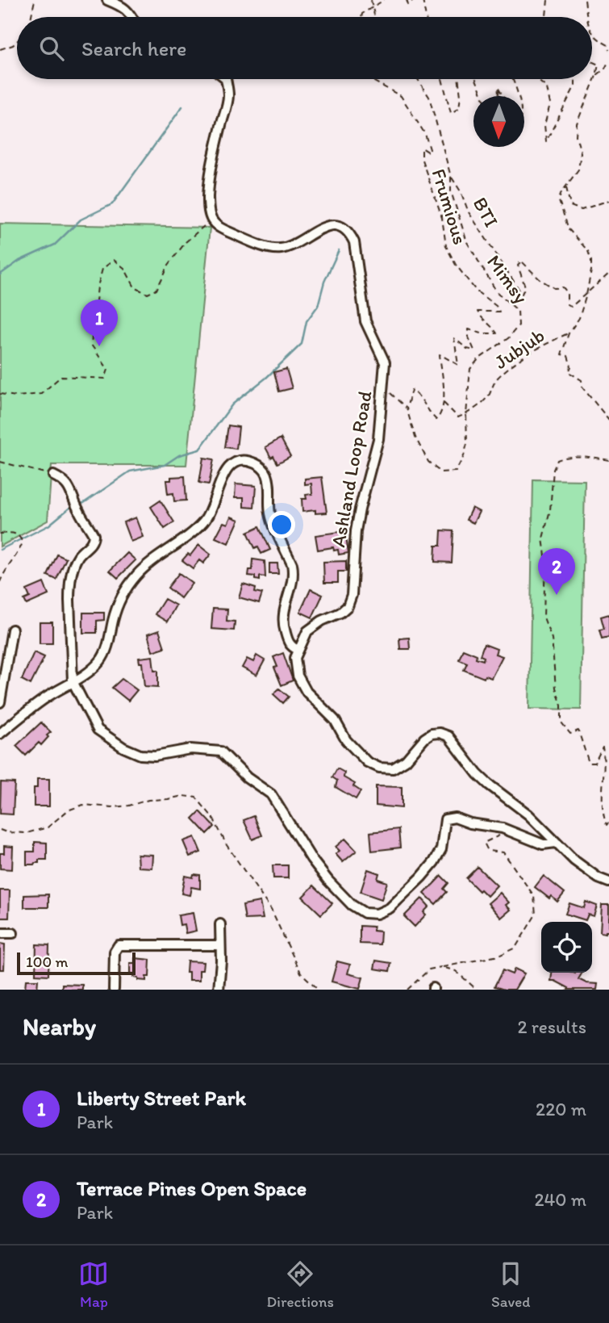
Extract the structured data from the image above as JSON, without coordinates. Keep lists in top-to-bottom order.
{
  "streets": {
    "street": ["Ashland Loop Road"],
    "path": [
      "Frumious",
      "BTI",
      "Mimsy",
      "Jubjub"
    ]
  },
  "crossings": [
    ["BTI", "Mimsy"],
    ["Mimsy", "Jubjub"]
  ],
  "scale_bar": "100 m",
  "north": "bottom",
  "page": {
    "search": "Search here",
    "pins": ["1", "2"],
    "scale": "100 m",
    "heading": ["Nearby", "2 results"],
    "list": [
      {
        "mark": "1",
        "name": "Liberty Street Park",
        "note": "Park",
        "value": "220 m"
      },
      {
        "mark": "2",
        "name": "Terrace Pines Open Space",
        "note": "Park",
        "value": "240 m"
      }
    ],
    "nav": ["Map", "Directions", "Saved"]
  }
}
